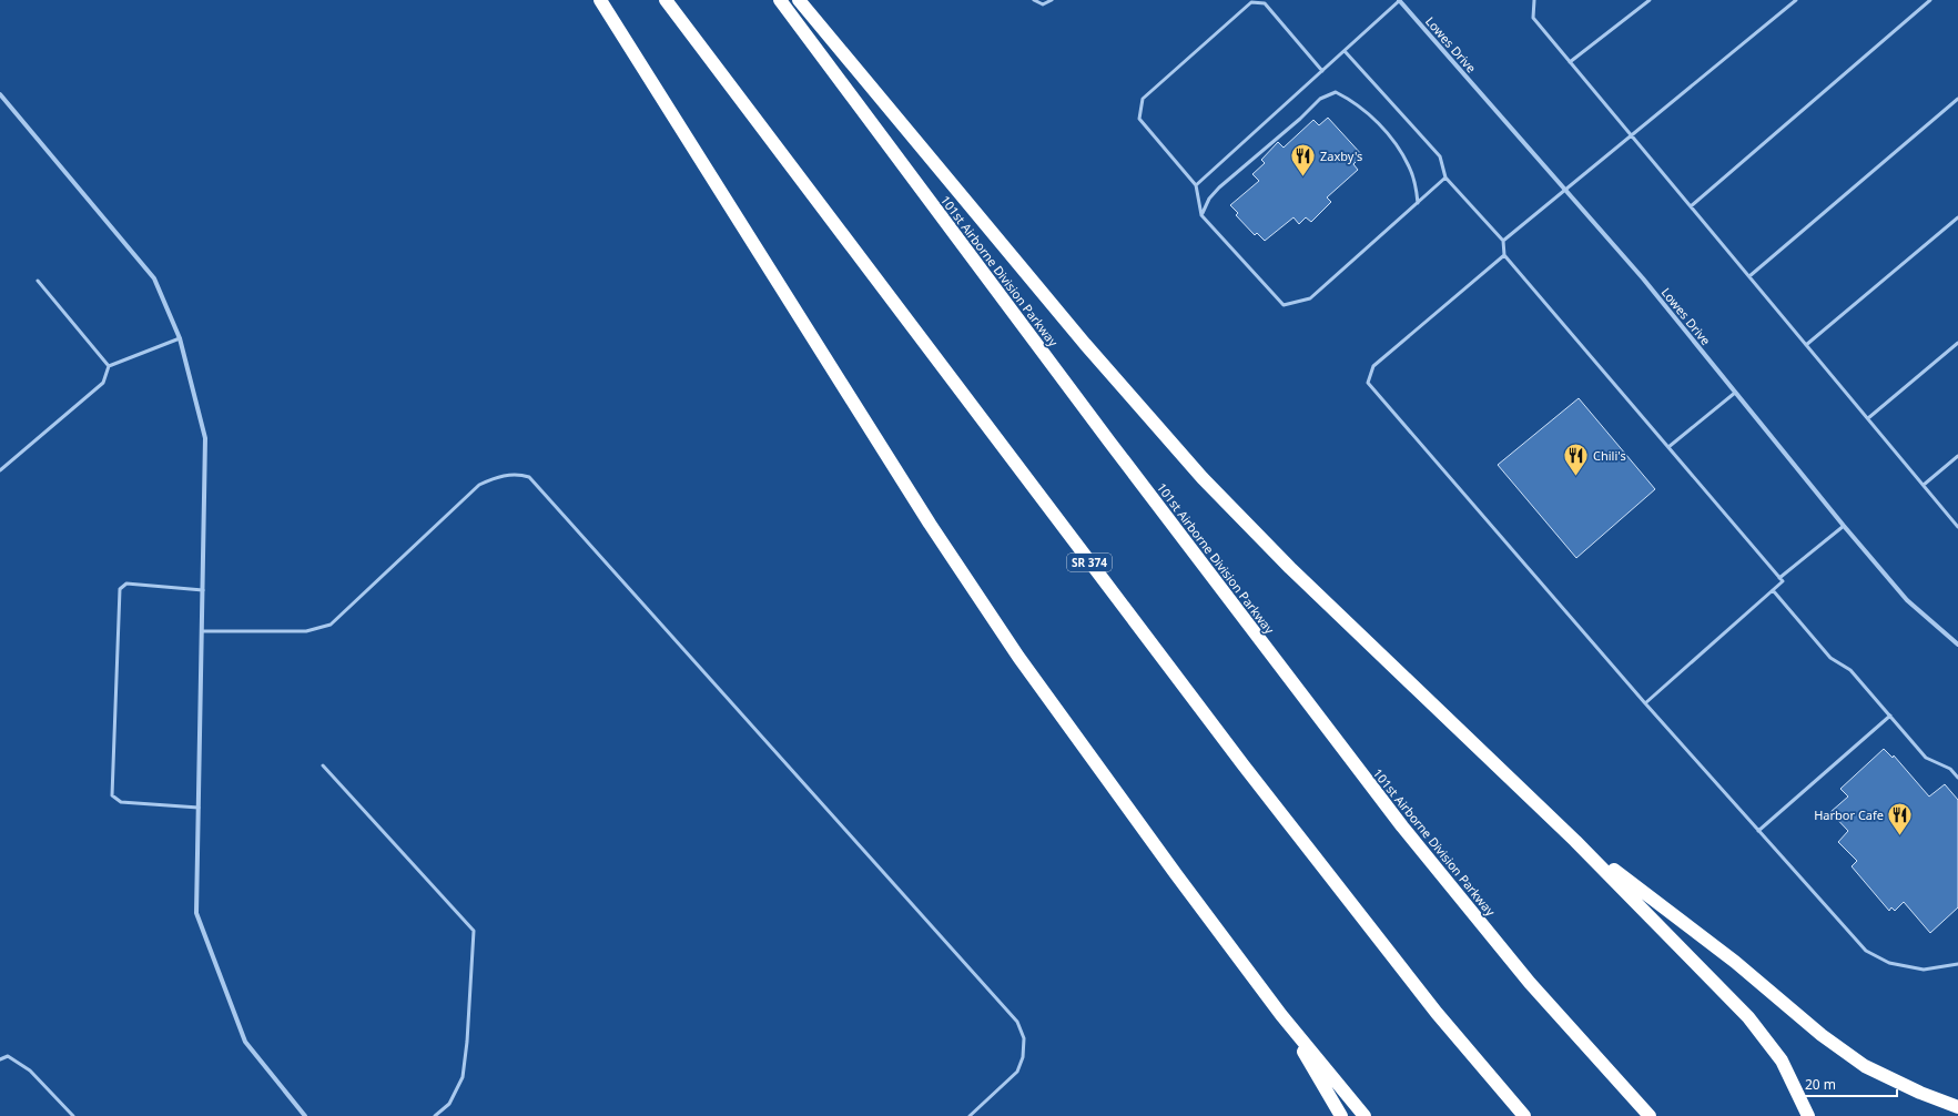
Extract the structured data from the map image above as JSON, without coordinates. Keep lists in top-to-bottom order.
{
  "streets": {
    "highway": ["101st Airborne Division Parkway", "SR 374"],
    "street": ["Lowes Drive"]
  },
  "places": {
    "restaurant": ["Zaxby's", "Chili's", "Harbor Cafe"]
  },
  "scale_bar": "20 m"
}
